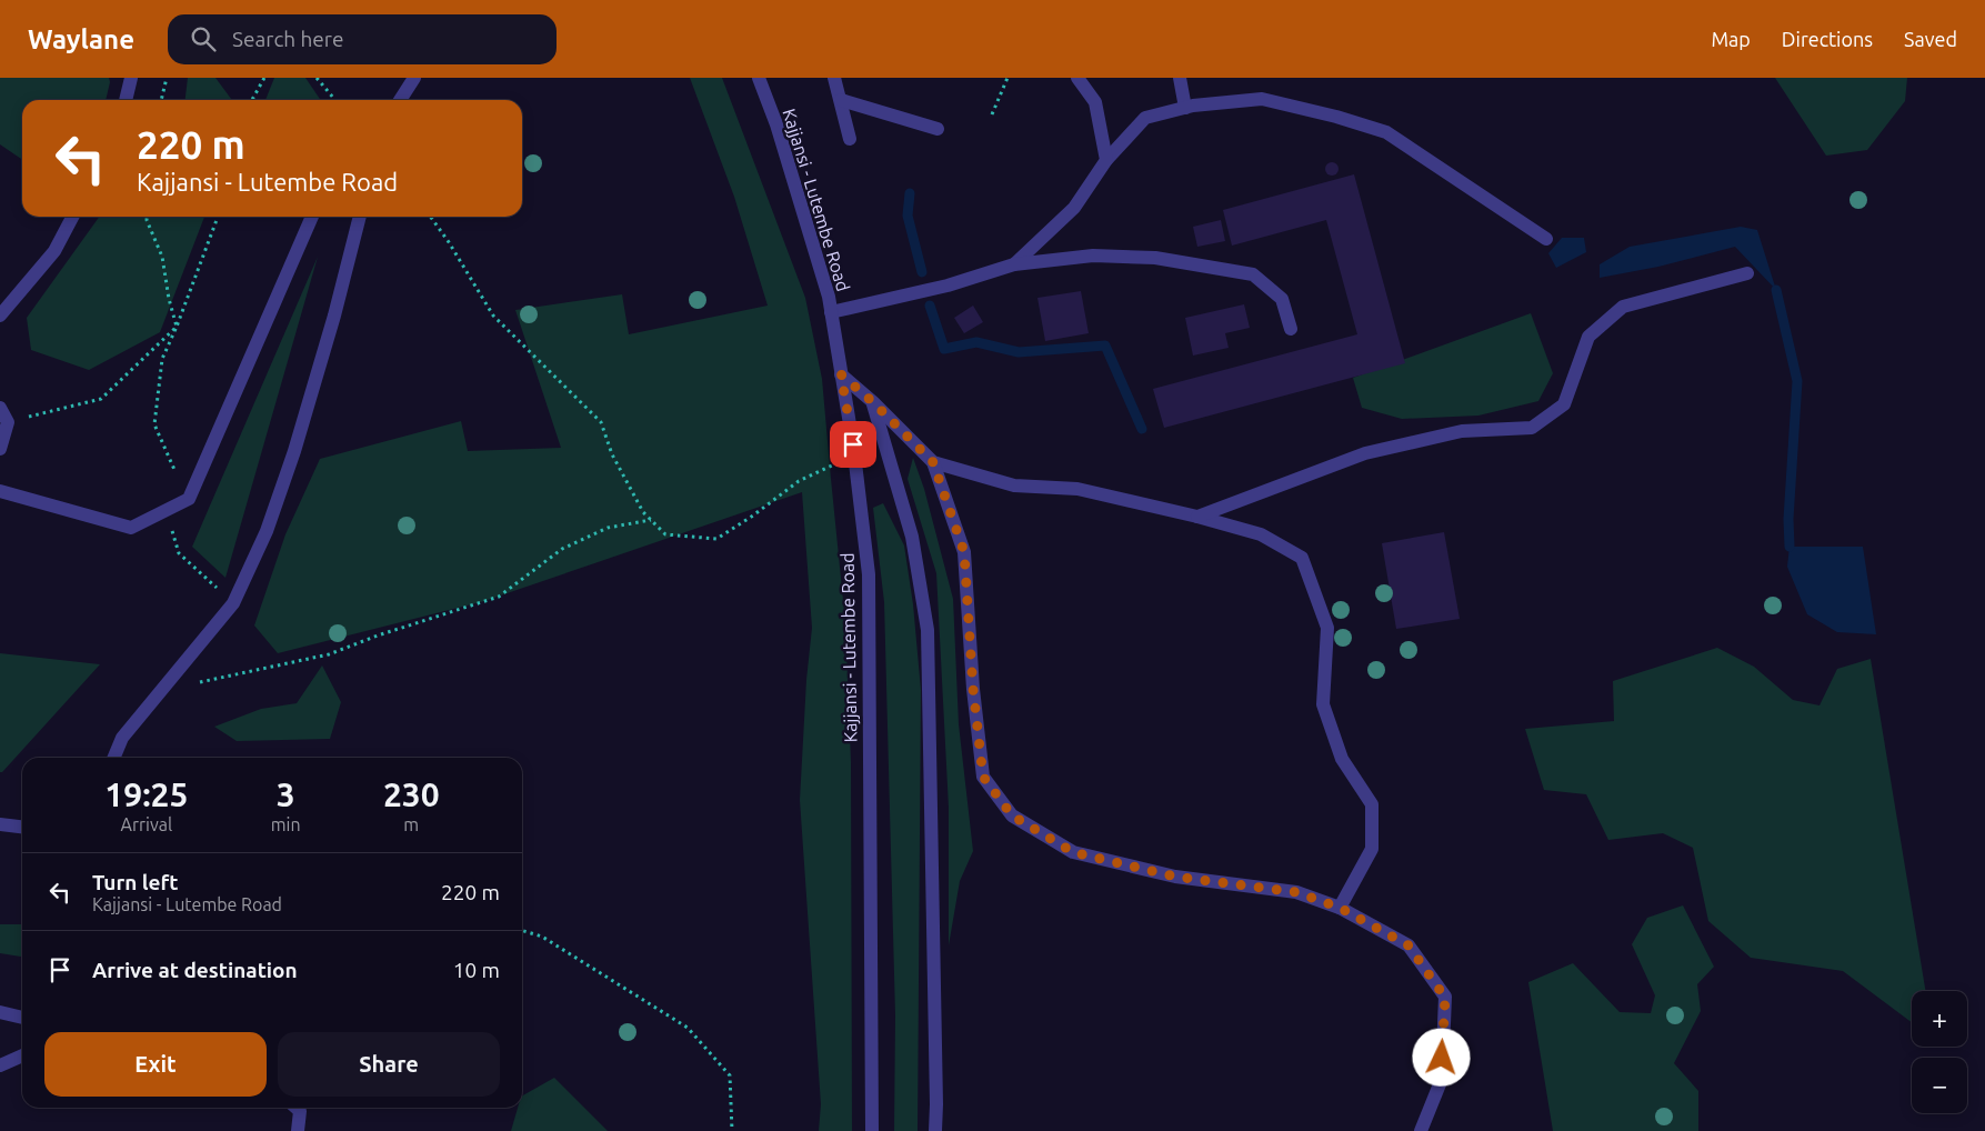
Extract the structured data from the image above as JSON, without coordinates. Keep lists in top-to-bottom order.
{
  "streets": {
    "street": ["Kajjansi - Lutembe Road"]
  },
  "page": {
    "header": "Waylane",
    "search": "Search here",
    "nav": ["Map", "Directions", "Saved"],
    "turn": ["220 m", "Kajjansi - Lutembe Road"],
    "eta": [
      "19:25",
      "Arrival",
      "3",
      "min",
      "230",
      "m"
    ],
    "list": [
      {
        "name": "Turn left",
        "note": "Kajjansi - Lutembe Road",
        "value": "220 m"
      },
      {
        "name": "Arrive at destination",
        "value": "10 m"
      }
    ],
    "map_buttons": ["+", "−"],
    "buttons": ["Exit", "Share"]
  }
}
